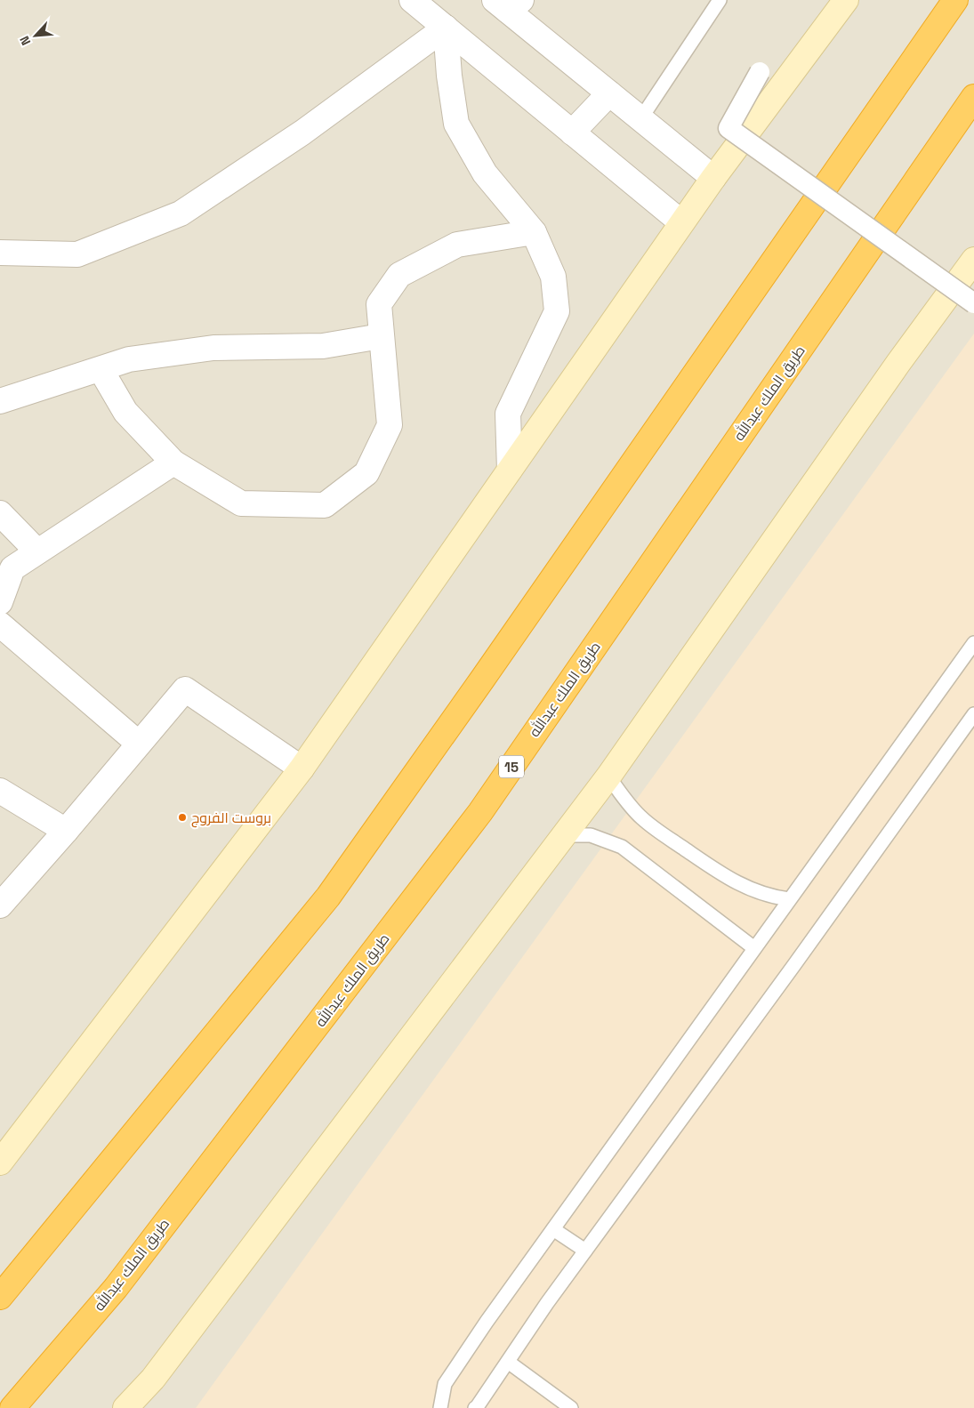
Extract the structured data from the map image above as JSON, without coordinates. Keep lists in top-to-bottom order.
{
  "streets": {
    "highway": ["طريق الملك عبدالله", "15"]
  },
  "places": ["بروست الفروج"],
  "north": "bottom left"
}
